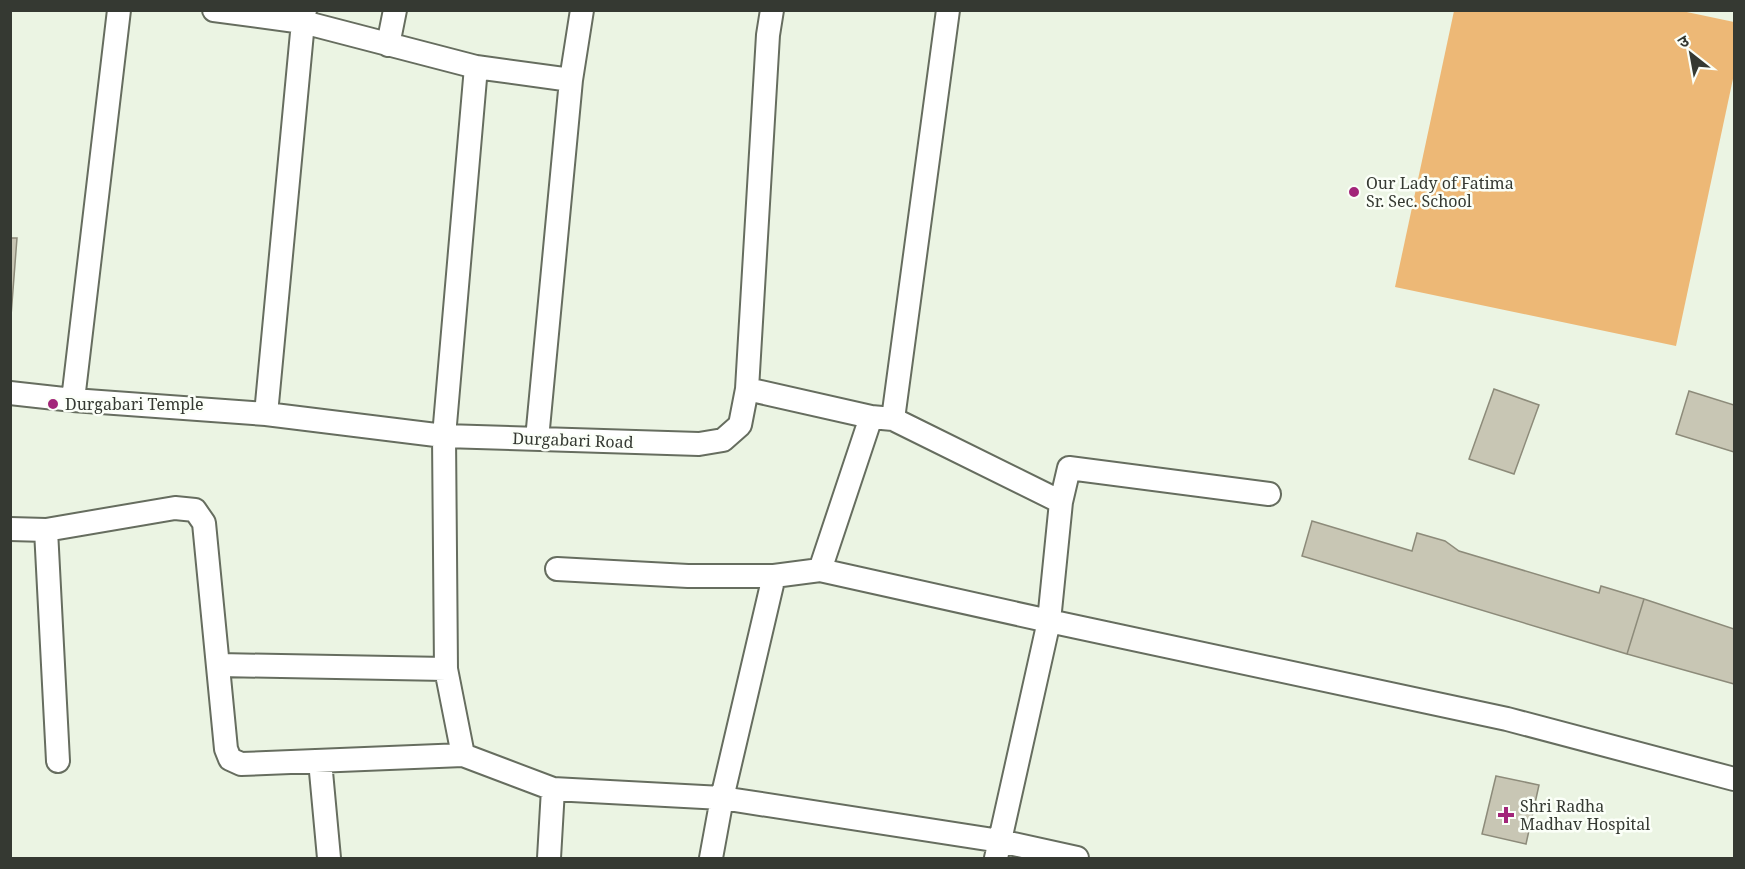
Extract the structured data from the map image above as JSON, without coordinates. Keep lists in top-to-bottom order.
{
  "streets": {
    "street": ["Durgabari Road"]
  },
  "places": {
    "other": ["Our Lady of Fatima Sr. Sec. School", "Durgabari Temple"],
    "health": ["Shri Radha Madhav Hospital"]
  },
  "north": "top left"
}
